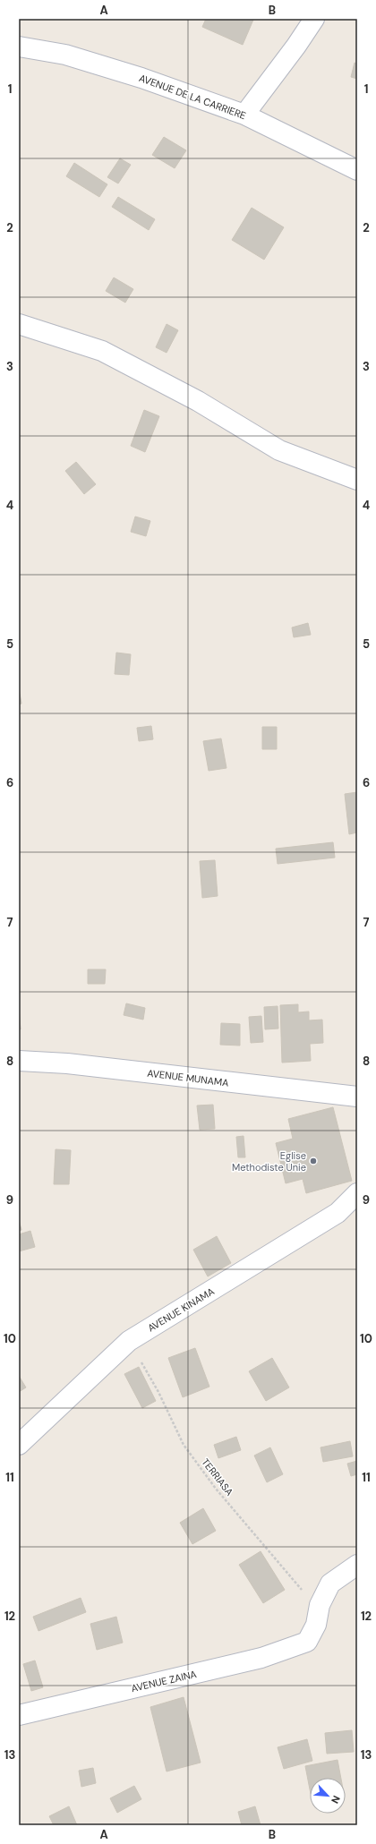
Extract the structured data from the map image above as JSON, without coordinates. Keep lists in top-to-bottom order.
{
  "streets": {
    "street": [
      "AVENUE DE LA CARRIERE",
      "AVENUE MUNAMA",
      "AVENUE KINAMA",
      "AVENUE ZAINA"
    ],
    "path": ["TERRIASA"]
  },
  "crossings": [
    ["AVENUE KINAMA", "TERRIASA"],
    ["TERRIASA", "AVENUE ZAINA"]
  ],
  "places": ["Eglise Methodiste Unie"],
  "north": "bottom right",
  "grid": {
    "columns": ["A", "B"],
    "rows": [
      "1",
      "2",
      "3",
      "4",
      "5",
      "6",
      "7",
      "8",
      "9",
      "10",
      "11",
      "12",
      "13"
    ]
  }
}
